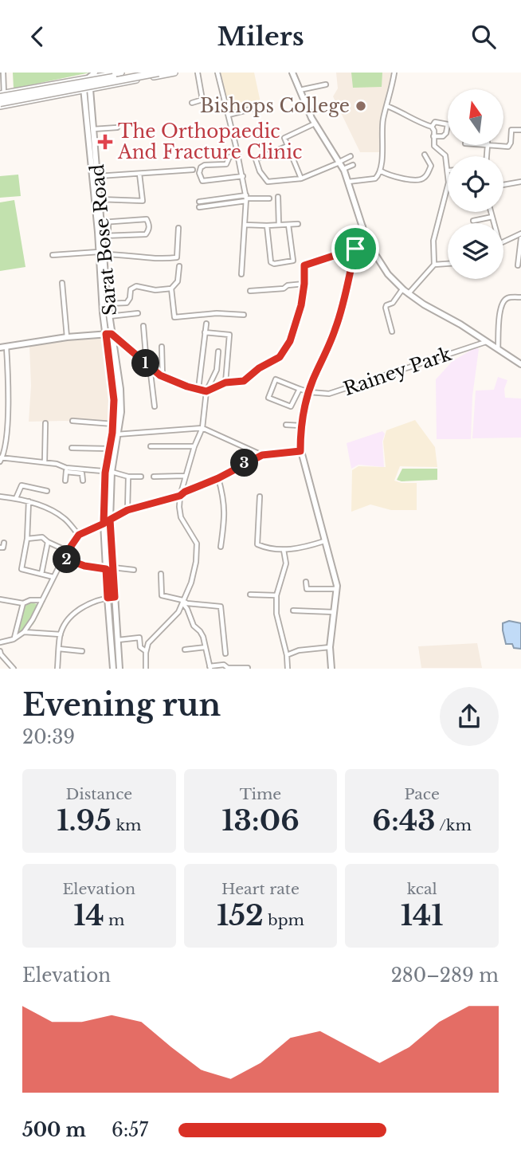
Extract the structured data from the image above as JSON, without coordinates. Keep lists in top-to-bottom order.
{
  "streets": {
    "main road": ["Sarat Bose Road"],
    "street": ["Rainey Park"]
  },
  "places": {
    "other": ["Bishops College"],
    "health": ["The Orthopaedic And Fracture Clinic"]
  },
  "north": "top",
  "page": {
    "header": "Milers",
    "pins": ["1", "3", "2"],
    "heading": ["Evening run", "20:39"],
    "stats": [
      ["Distance", "1.95 km"],
      ["Time", "13:06"],
      ["Pace", "6:43 /km"],
      ["Elevation", "14 m"],
      ["Heart rate", "152 bpm"],
      ["kcal", "141"]
    ],
    "chart": ["Elevation", "280–289 m"],
    "list": [
      {
        "name": "500 m",
        "note": "6:57"
      }
    ]
  }
}
